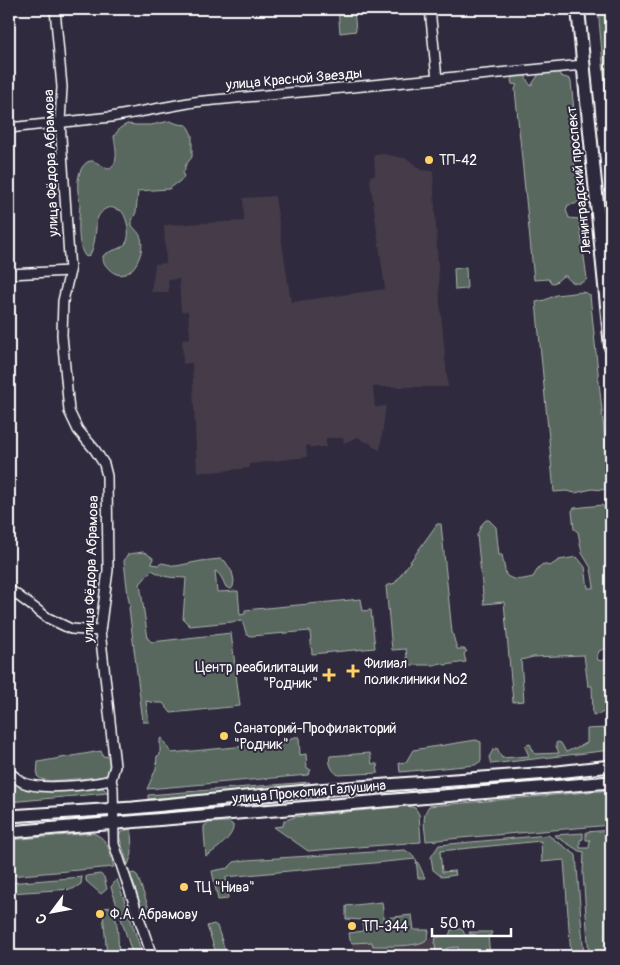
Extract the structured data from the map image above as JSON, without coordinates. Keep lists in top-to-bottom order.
{
  "streets": {
    "main road": ["Ленинградский проспект", "улица Прокопия Галушина"],
    "street": ["улица Красной Звезды", "улица Фёдора Абрамова"]
  },
  "crossings": [
    ["улица Красной Звезды", "улица Фёдора Абрамова"],
    ["улица Красной Звезды", "Ленинградский проспект"],
    ["улица Фёдора Абрамова", "улица Прокопия Галушина"]
  ],
  "places": {
    "other": [
      "ТП-42",
      "Санаторий-Профилакторий \"Родник\"",
      "ТЦ \"Нива\"",
      "Ф.А. Абрамову",
      "ТП-344"
    ],
    "health": ["Филиал поликлиники №2", "Центр реабилитации \"Родник\""]
  },
  "scale_bar": "50 m",
  "north": "bottom left"
}
